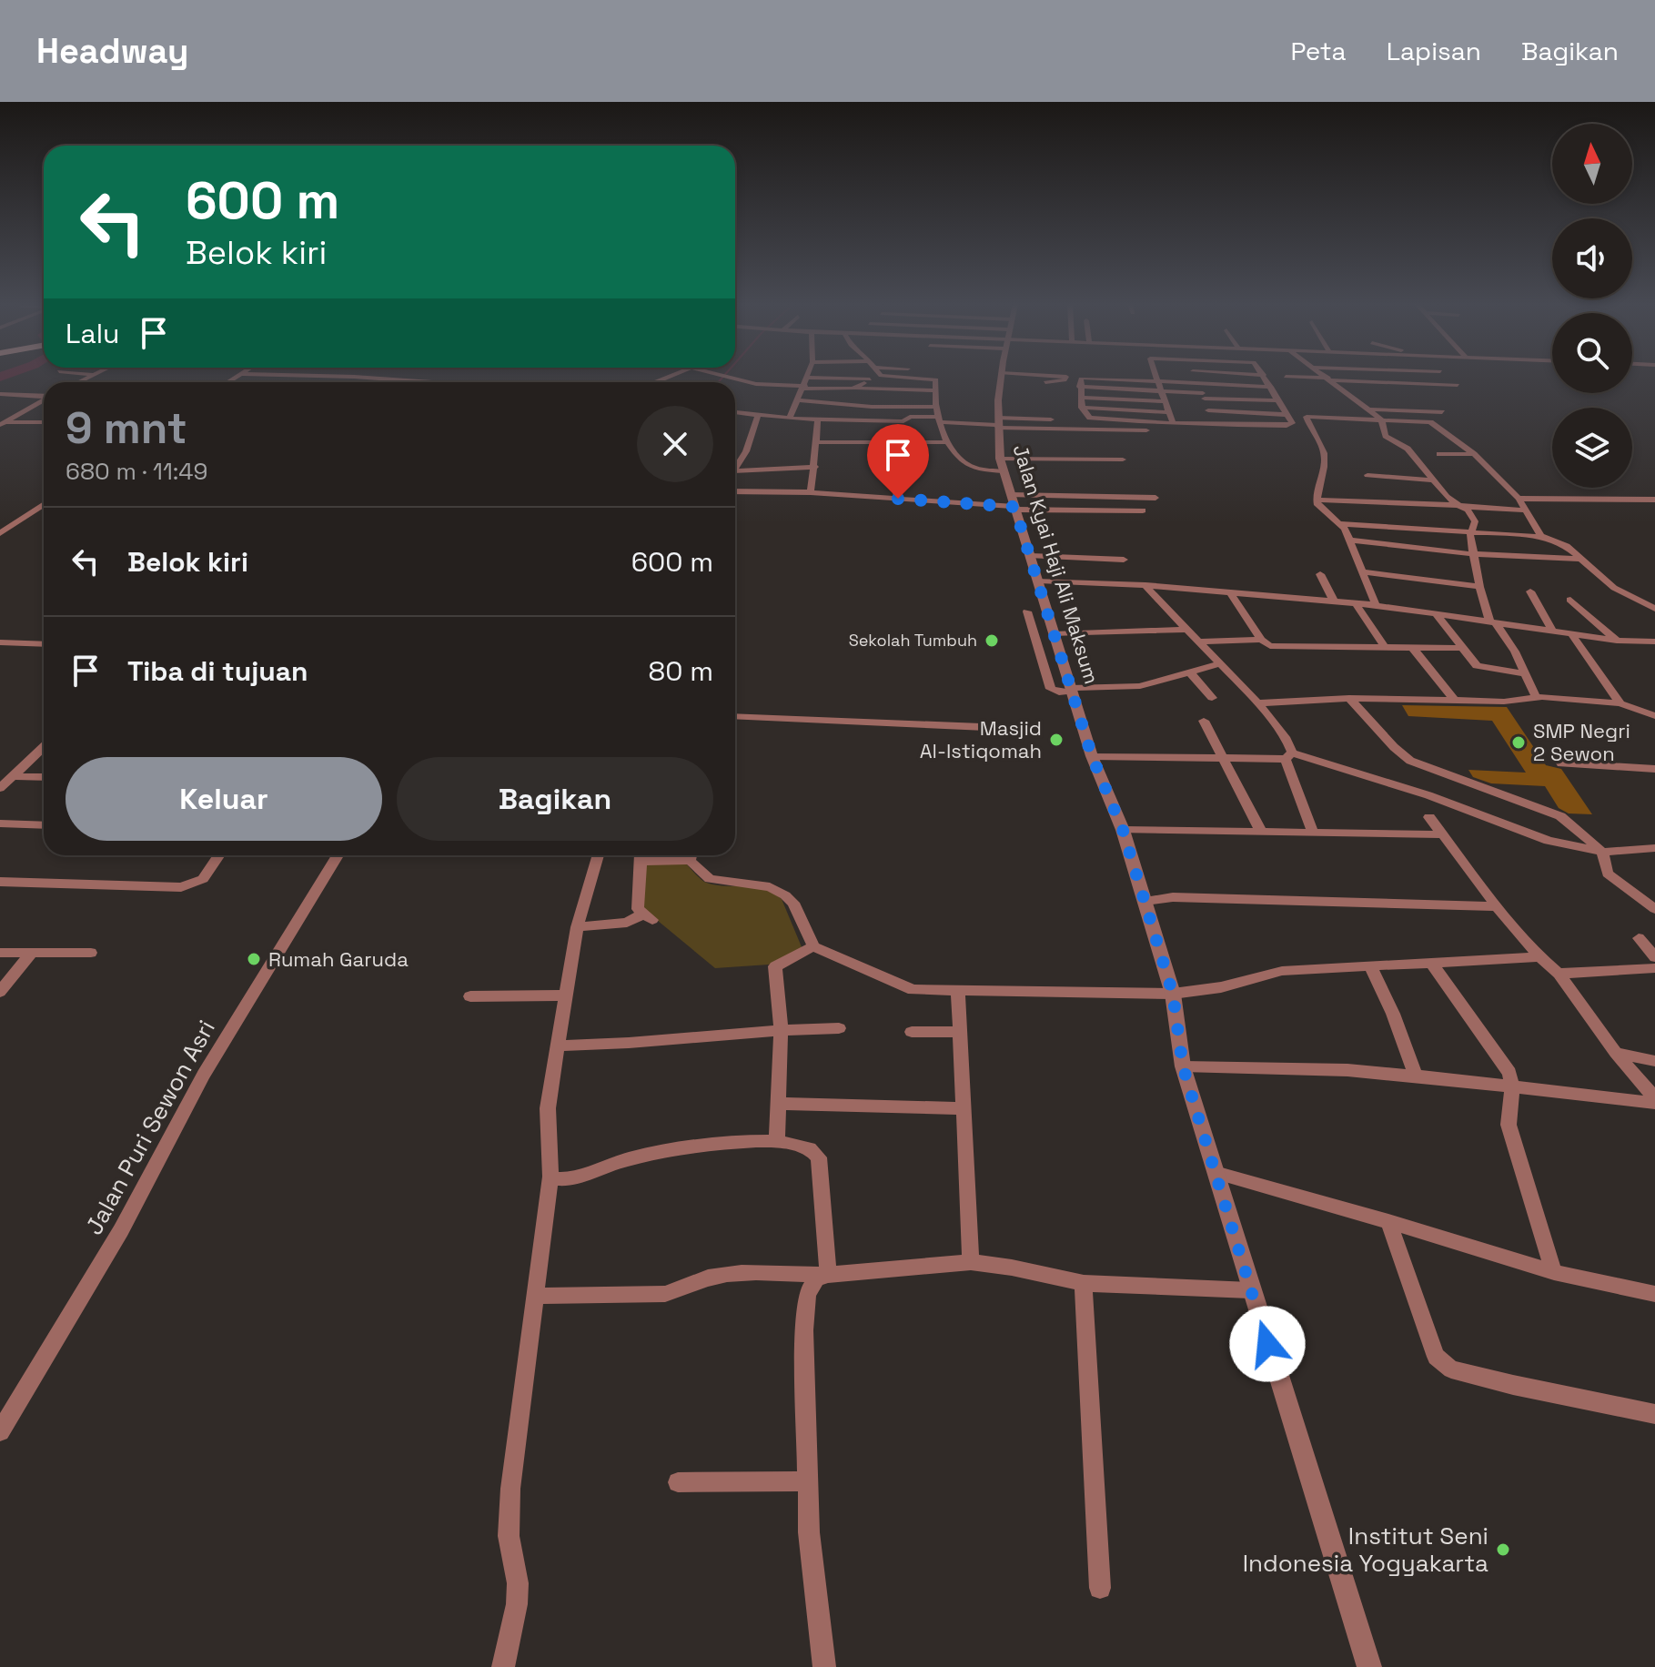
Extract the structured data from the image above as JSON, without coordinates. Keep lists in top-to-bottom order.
{
  "streets": {
    "street": ["Jalan Kyai Haji Ali Maksum", "Jalan Puri Sewon Asri"]
  },
  "places": [
    "Sekolah Tumbuh",
    "Masjid Al-Istiqomah",
    "SMP Negri 2 Sewon",
    "Rumah Garuda",
    "Institut Seni Indonesia Yogyakarta"
  ],
  "north": "top",
  "page": {
    "header": "Headway",
    "nav": ["Peta", "Lapisan", "Bagikan"],
    "turn": ["600 m", "Belok kiri"],
    "then": "Lalu",
    "heading": ["9 mnt", "680 m · 11:49"],
    "list": [
      {
        "name": "Belok kiri",
        "value": "600 m"
      },
      {
        "name": "Tiba di tujuan",
        "value": "80 m"
      }
    ],
    "buttons": ["Keluar", "Bagikan"]
  }
}
